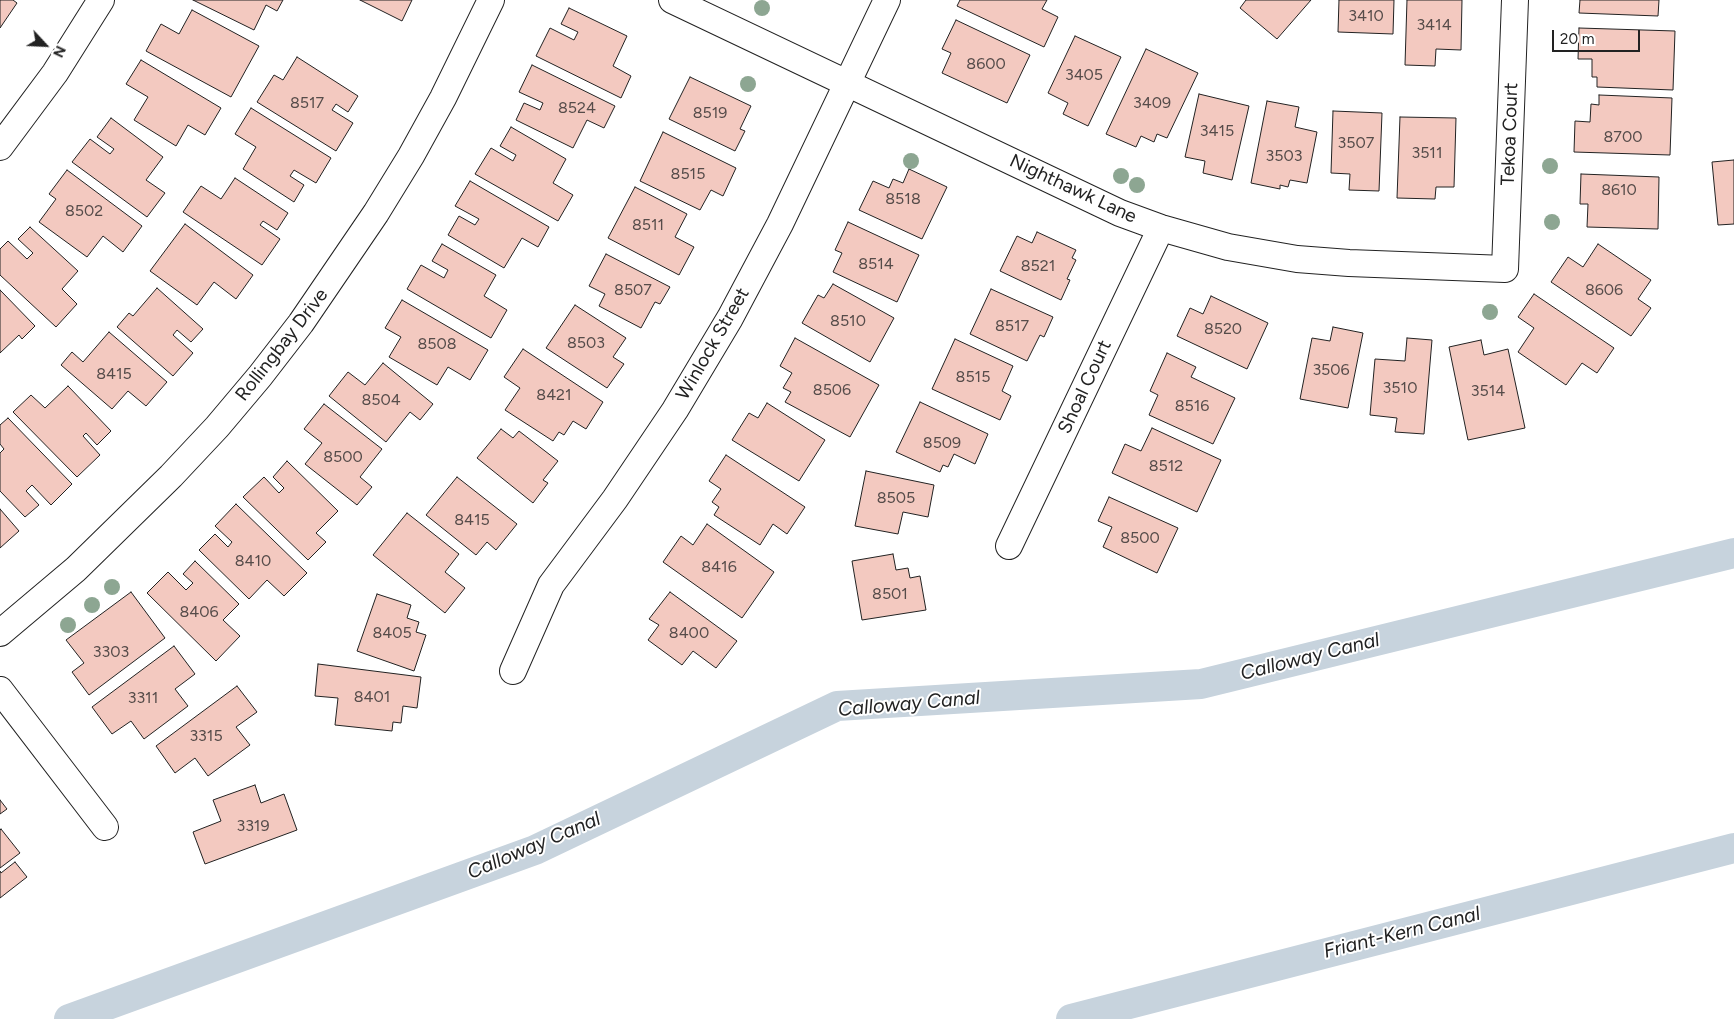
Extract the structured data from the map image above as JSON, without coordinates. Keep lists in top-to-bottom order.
{
  "streets": {
    "street": [
      "Tekoa Court",
      "Nighthawk Lane",
      "Winlock Street",
      "Rollingbay Drive",
      "Shoal Court"
    ]
  },
  "crossings": [
    ["Tekoa Court", "Nighthawk Lane"],
    ["Nighthawk Lane", "Winlock Street"],
    ["Nighthawk Lane", "Shoal Court"]
  ],
  "water": ["Calloway Canal", "Friant-Kern Canal"],
  "house_numbers": [
    "3410",
    "3414",
    "8600",
    "3405",
    "8517",
    "3409",
    "8524",
    "8519",
    "3415",
    "8700",
    "3507",
    "3511",
    "3503",
    "8515",
    "8610",
    "8518",
    "8502",
    "8511",
    "8514",
    "8521",
    "8507",
    "8606",
    "8510",
    "8517",
    "8520",
    "8503",
    "8508",
    "3506",
    "8415",
    "8515",
    "3510",
    "8506",
    "3514",
    "8421",
    "8504",
    "8516",
    "8509",
    "8500",
    "8512",
    "8505",
    "8415",
    "8500",
    "8410",
    "8416",
    "8501",
    "8406",
    "8405",
    "8400",
    "3303",
    "8401",
    "3311",
    "3315",
    "3319"
  ],
  "scale_bar": "20 m",
  "north": "bottom right"
}
